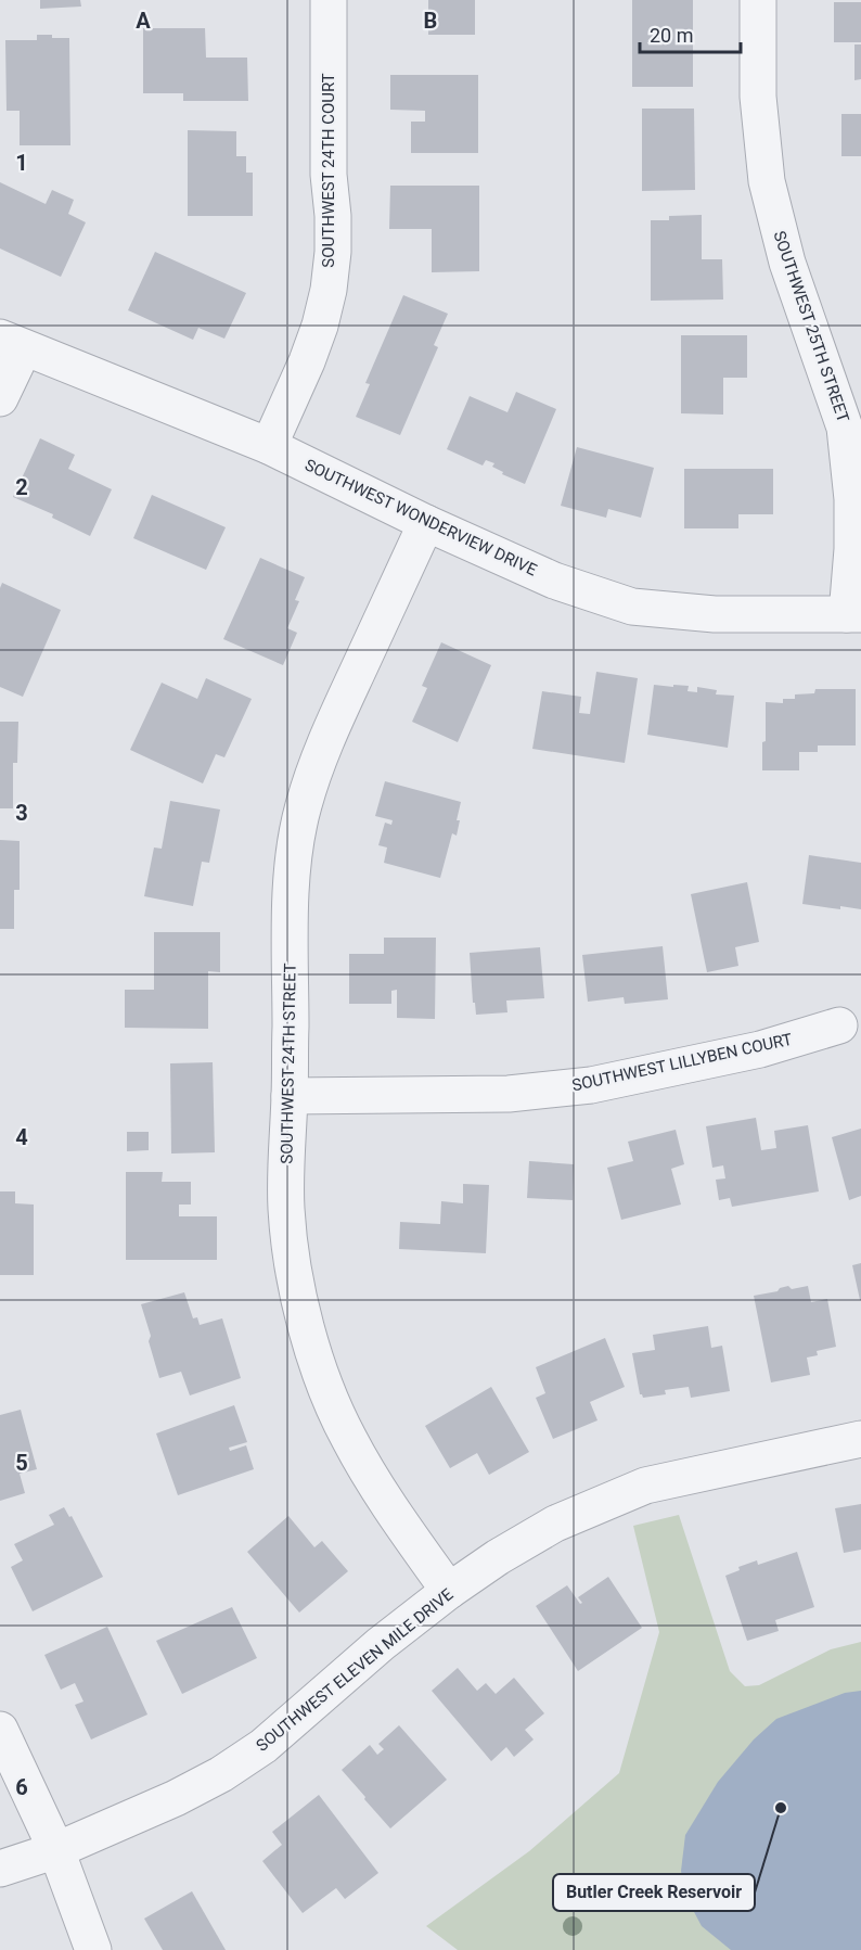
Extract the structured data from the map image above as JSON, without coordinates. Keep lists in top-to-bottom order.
{
  "streets": {
    "street": [
      "SOUTHWEST 24TH COURT",
      "SOUTHWEST 25TH STREET",
      "SOUTHWEST WONDERVIEW DRIVE",
      "SOUTHWEST LILLYBEN COURT",
      "SOUTHWEST 24TH STREET",
      "SOUTHWEST ELEVEN MILE DRIVE"
    ]
  },
  "crossings": [
    ["SOUTHWEST 24TH COURT", "SOUTHWEST WONDERVIEW DRIVE"],
    ["SOUTHWEST 25TH STREET", "SOUTHWEST WONDERVIEW DRIVE"],
    ["SOUTHWEST WONDERVIEW DRIVE", "SOUTHWEST 24TH STREET"],
    ["SOUTHWEST LILLYBEN COURT", "SOUTHWEST 24TH STREET"],
    ["SOUTHWEST 24TH STREET", "SOUTHWEST ELEVEN MILE DRIVE"]
  ],
  "places": ["Butler Creek Reservoir"],
  "scale_bar": "20 m",
  "grid": {
    "columns": ["A", "B"],
    "rows": [
      "1",
      "2",
      "3",
      "4",
      "5",
      "6"
    ]
  }
}
